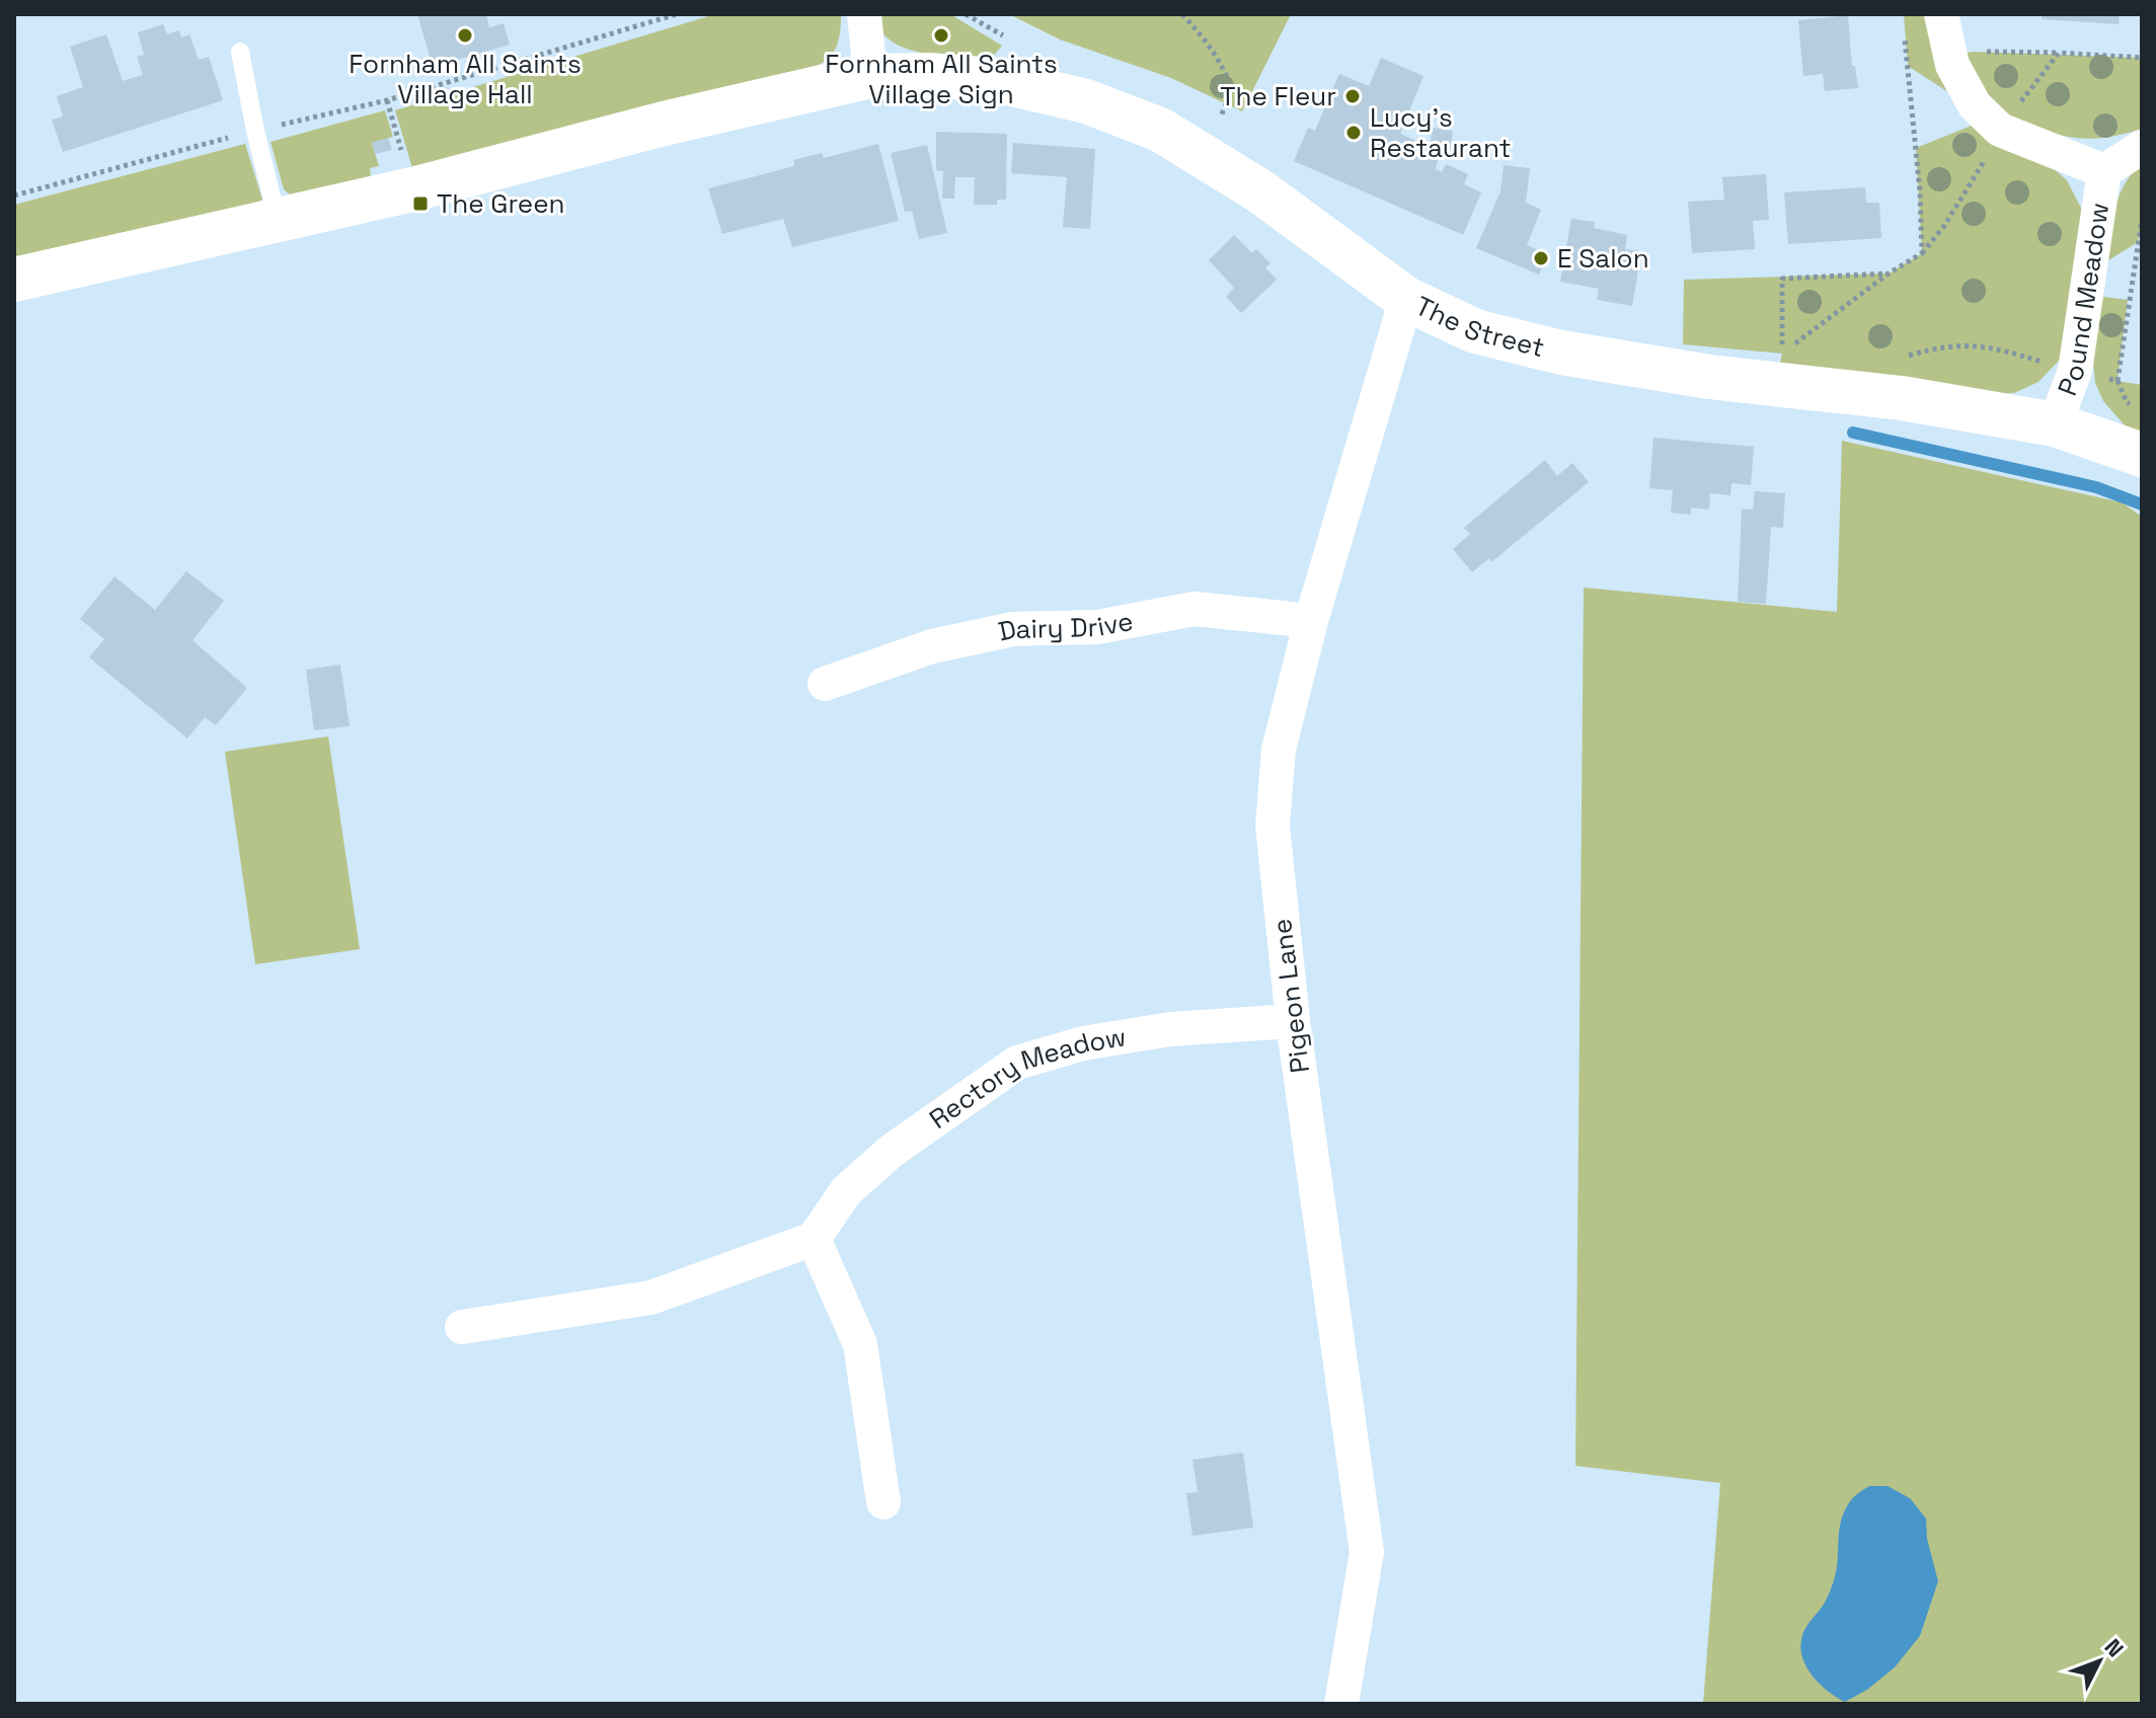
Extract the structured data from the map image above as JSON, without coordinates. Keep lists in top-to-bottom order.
{
  "streets": {
    "main road": ["The Street"],
    "street": [
      "Pound Meadow",
      "Dairy Drive",
      "Pigeon Lane",
      "Rectory Meadow"
    ]
  },
  "crossings": [
    ["Pound Meadow", "The Street"],
    ["The Street", "Pigeon Lane"],
    ["Dairy Drive", "Pigeon Lane"],
    ["Pigeon Lane", "Rectory Meadow"]
  ],
  "places": {
    "other": [
      "Fornham All Saints Village Hall",
      "Fornham All Saints Village Sign",
      "The Fleur",
      "Lucy's Restaurant",
      "E Salon"
    ],
    "transit": ["The Green"]
  },
  "north": "top right"
}
